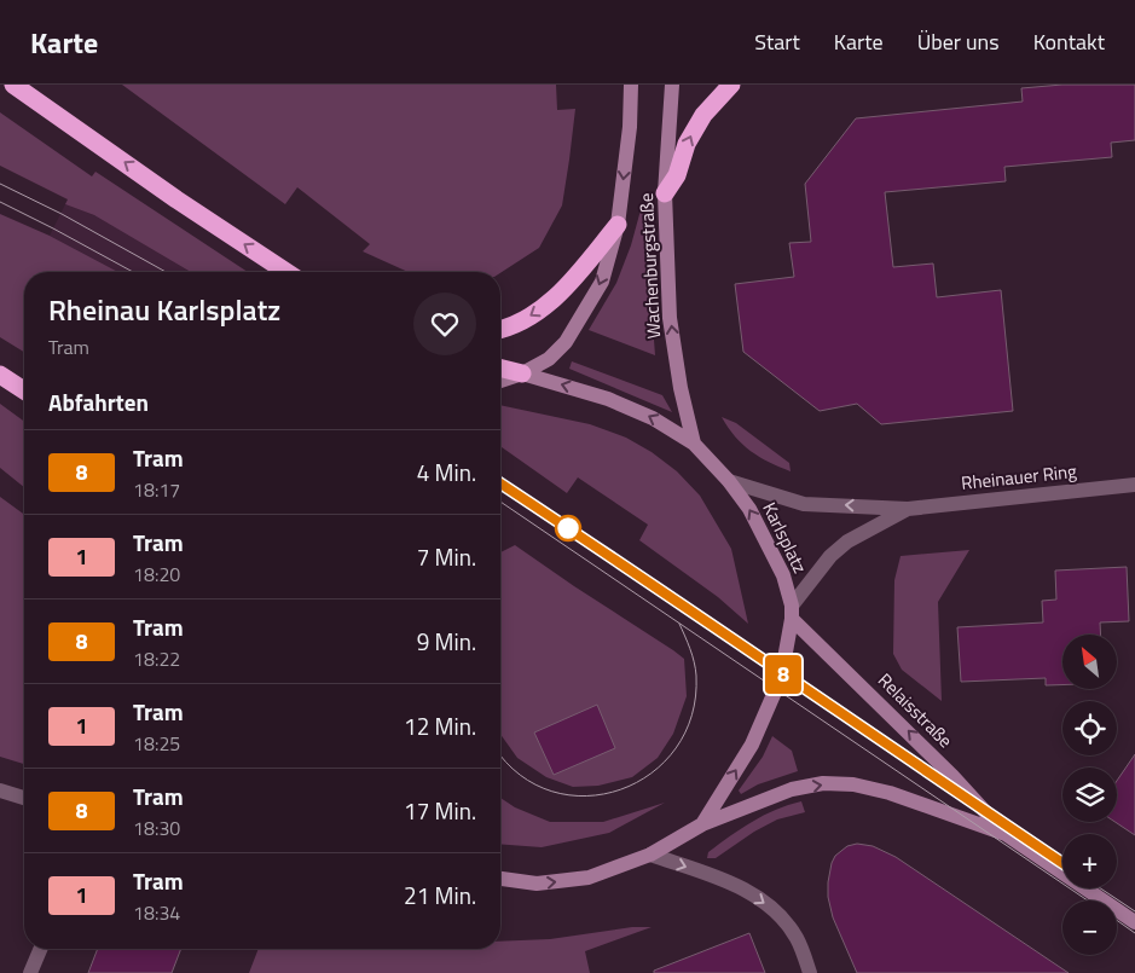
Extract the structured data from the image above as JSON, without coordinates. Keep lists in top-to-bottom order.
{
  "streets": {
    "main road": ["Wachenburgstraße", "Karlsplatz", "Relaisstraße"],
    "street": ["Rheinauer Ring"]
  },
  "crossings": [
    ["Wachenburgstraße", "Karlsplatz"],
    ["Rheinauer Ring", "Karlsplatz"],
    ["Rheinauer Ring", "Relaisstraße"],
    ["Karlsplatz", "Relaisstraße"]
  ],
  "lines": ["tram line 8"],
  "north": "top left",
  "page": {
    "header": "Karte",
    "nav": [
      "Start",
      "Karte",
      "Über uns",
      "Kontakt"
    ],
    "on_map": "8",
    "heading": [
      ["Rheinau Karlsplatz", "Tram"],
      "Abfahrten"
    ],
    "list": [
      {
        "mark": "8",
        "name": "Tram",
        "note": "18:17",
        "value": "4 Min."
      },
      {
        "mark": "1",
        "name": "Tram",
        "note": "18:20",
        "value": "7 Min."
      },
      {
        "mark": "8",
        "name": "Tram",
        "note": "18:22",
        "value": "9 Min."
      },
      {
        "mark": "1",
        "name": "Tram",
        "note": "18:25",
        "value": "12 Min."
      },
      {
        "mark": "8",
        "name": "Tram",
        "note": "18:30",
        "value": "17 Min."
      },
      {
        "mark": "1",
        "name": "Tram",
        "note": "18:34",
        "value": "21 Min."
      }
    ],
    "map_buttons": ["+", "−"]
  }
}
